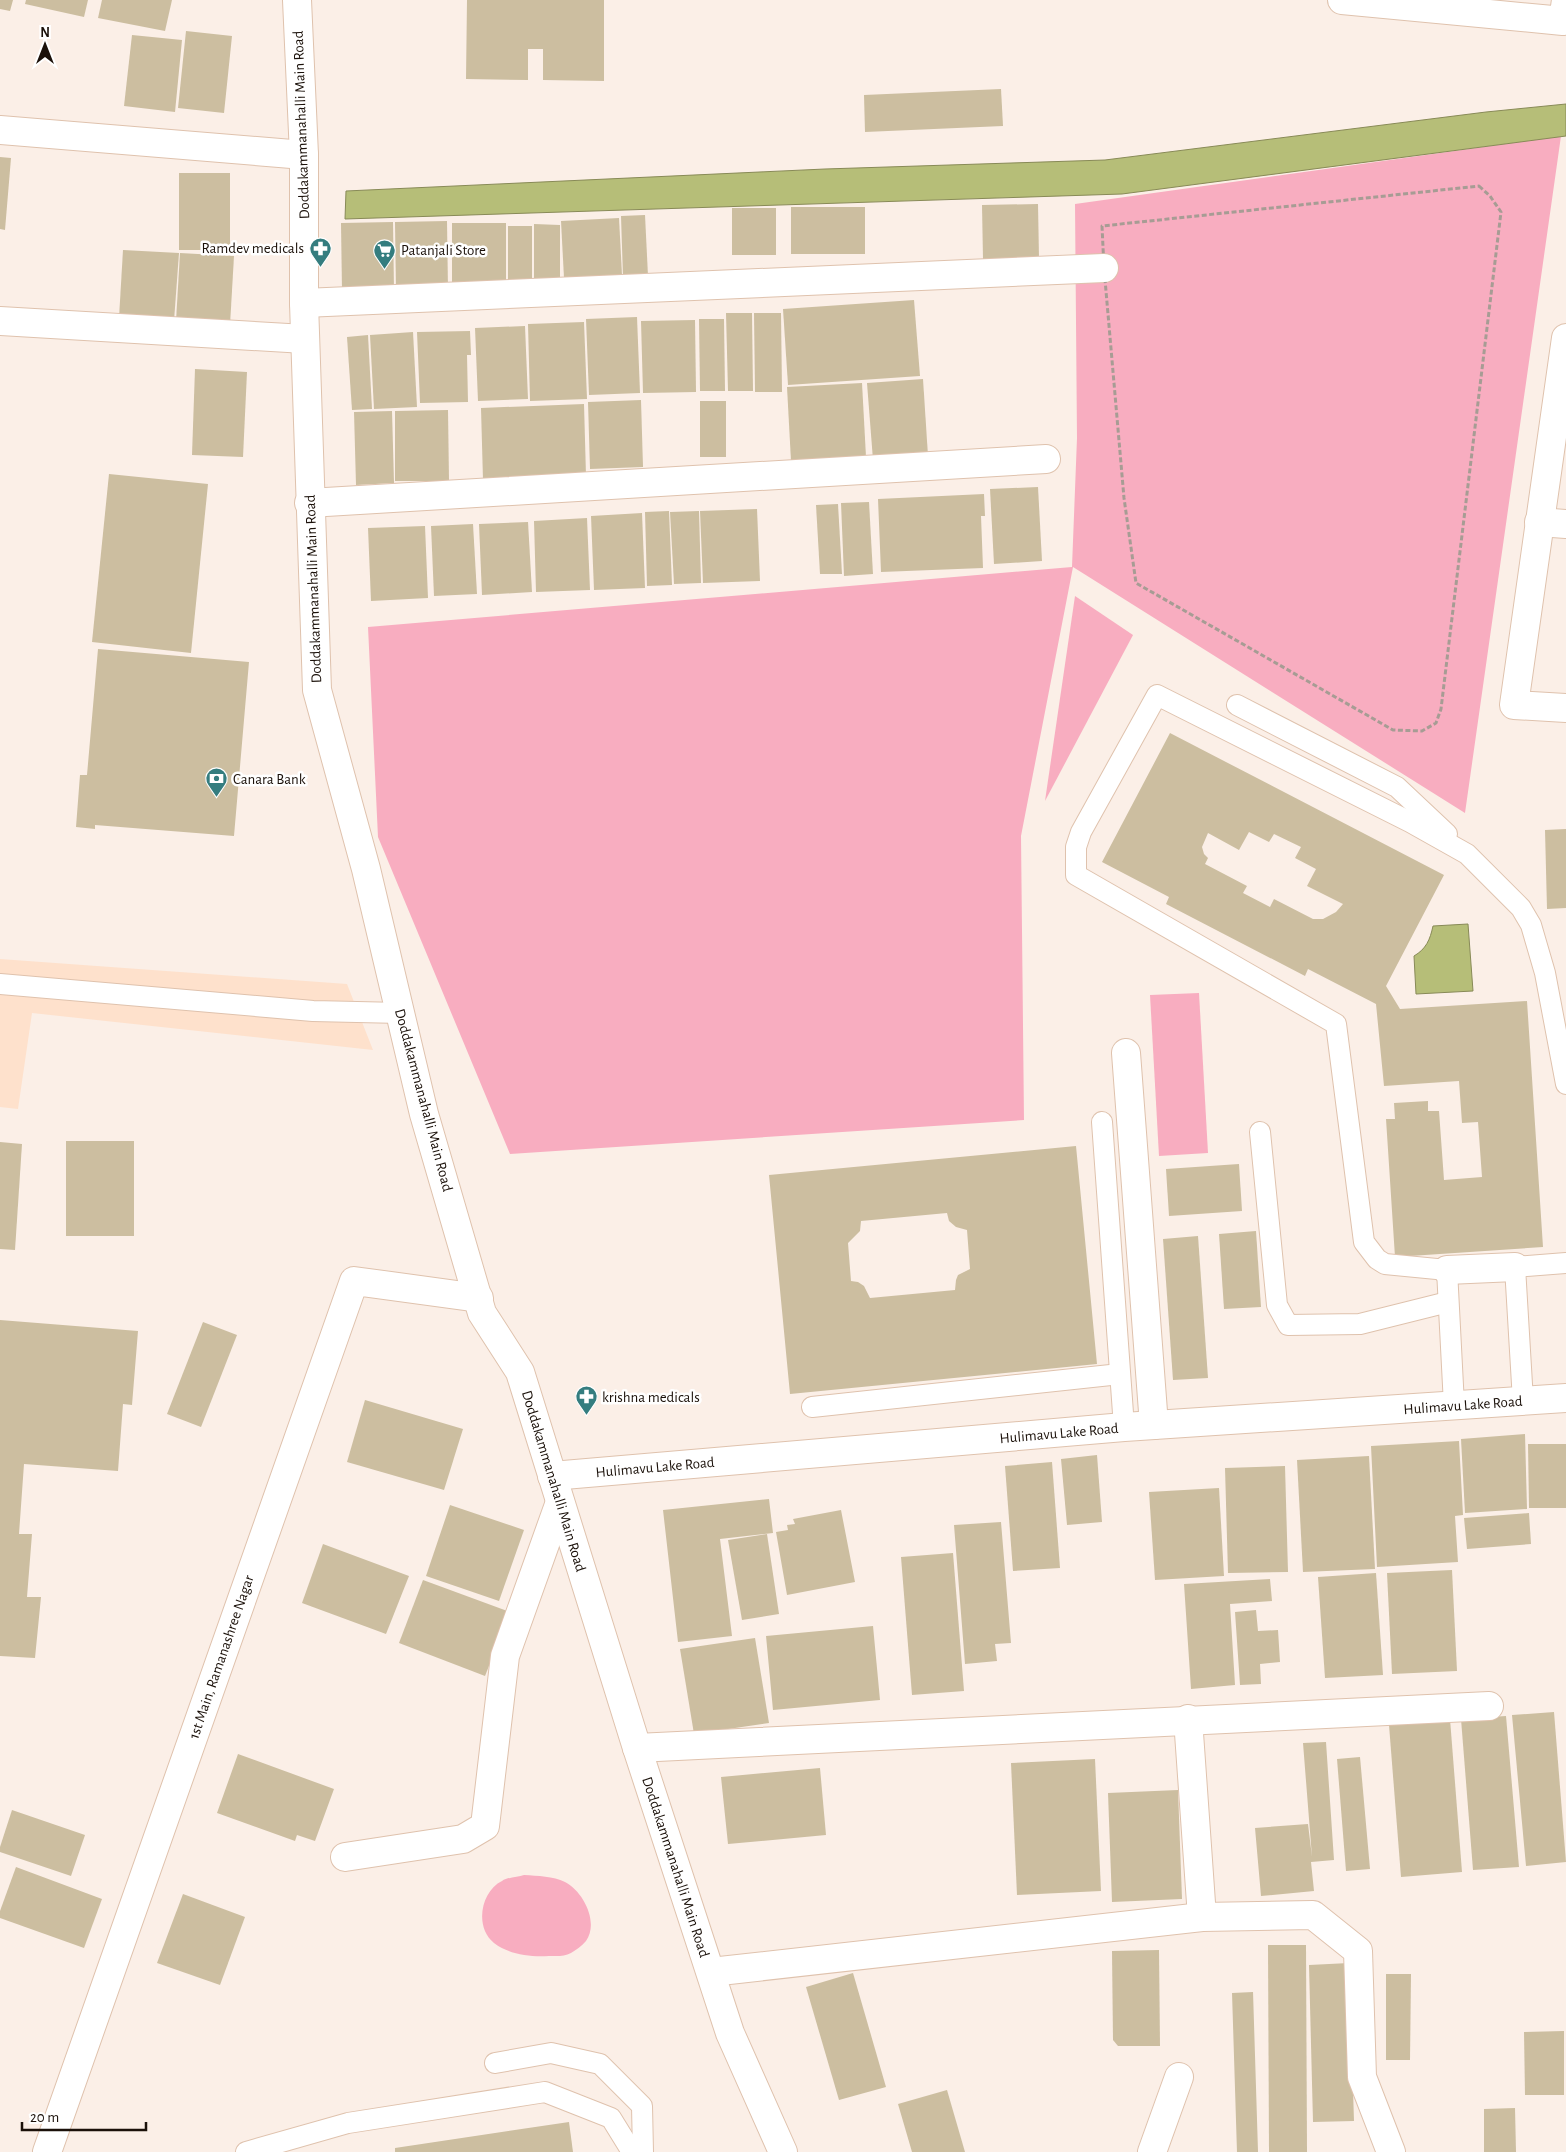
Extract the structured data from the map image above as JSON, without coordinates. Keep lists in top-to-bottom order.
{
  "streets": {
    "street": ["Doddakammanahalli Main Road", "Hulimavu Lake Road", "1st Main, Ramanashree Nagar"]
  },
  "crossings": [
    ["Doddakammanahalli Main Road", "Hulimavu Lake Road"],
    ["Doddakammanahalli Main Road", "1st Main, Ramanashree Nagar"]
  ],
  "places": {
    "pharmacy": ["Ramdev medicals", "krishna medicals"],
    "supermarket": ["Patanjali Store"],
    "bank": ["Canara Bank"]
  },
  "scale_bar": "20 m",
  "north": "top"
}
